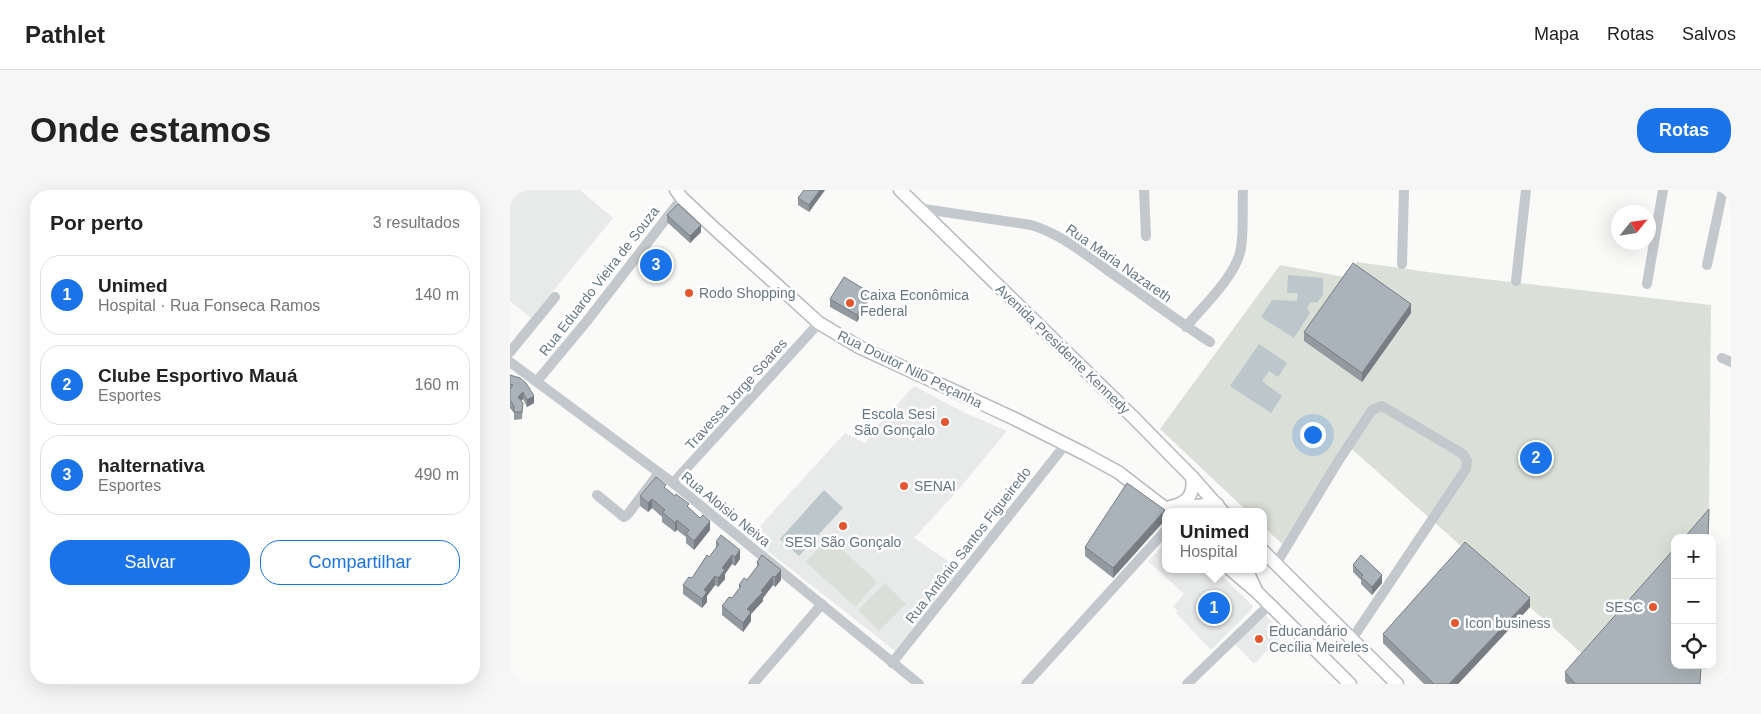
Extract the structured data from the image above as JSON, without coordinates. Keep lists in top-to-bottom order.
{
  "streets": {
    "main road": ["Avenida Presidente Kennedy", "Rua Doutor Nilo Peçanha"],
    "street": [
      "Rua Maria Nazareth",
      "Rua Eduardo Vieira de Souza",
      "Travessa Jorge Soares",
      "Rua Aloisio Neiva",
      "Rua Antônio Santos Figueiredo"
    ]
  },
  "crossings": [
    ["Rua Maria Nazareth", "Avenida Presidente Kennedy"],
    ["Rua Eduardo Vieira de Souza", "Rua Doutor Nilo Peçanha"],
    ["Rua Eduardo Vieira de Souza", "Rua Aloisio Neiva"],
    ["Rua Doutor Nilo Peçanha", "Travessa Jorge Soares"],
    ["Rua Doutor Nilo Peçanha", "Rua Antônio Santos Figueiredo"],
    ["Travessa Jorge Soares", "Rua Aloisio Neiva"],
    ["Rua Aloisio Neiva", "Rua Antônio Santos Figueiredo"]
  ],
  "places": [
    "Rodo Shopping",
    "Caixa Econômica Federal",
    "Escola Sesi São Gonçalo",
    "SENAI",
    "SESI São Gonçalo",
    "SESC",
    "Icon business",
    "Educandário Cecília Meireles"
  ],
  "north": "top right",
  "page": {
    "header": "Pathlet",
    "nav": ["Mapa", "Rotas", "Salvos"],
    "buttons": [
      "Rotas",
      ["Salvar", "Compartilhar"]
    ],
    "title": "Onde estamos",
    "heading": ["Por perto", "3 resultados"],
    "pins": ["3", "2", "1"],
    "list": [
      {
        "mark": "1",
        "name": "Unimed",
        "note": "Hospital · Rua Fonseca Ramos",
        "value": "140 m"
      },
      {
        "mark": "2",
        "name": "Clube Esportivo Mauá",
        "note": "Esportes",
        "value": "160 m"
      },
      {
        "mark": "3",
        "name": "halternativa",
        "note": "Esportes",
        "value": "490 m"
      }
    ],
    "popup": ["Unimed", "Hospital"],
    "map_buttons": ["+", "−"]
  }
}
